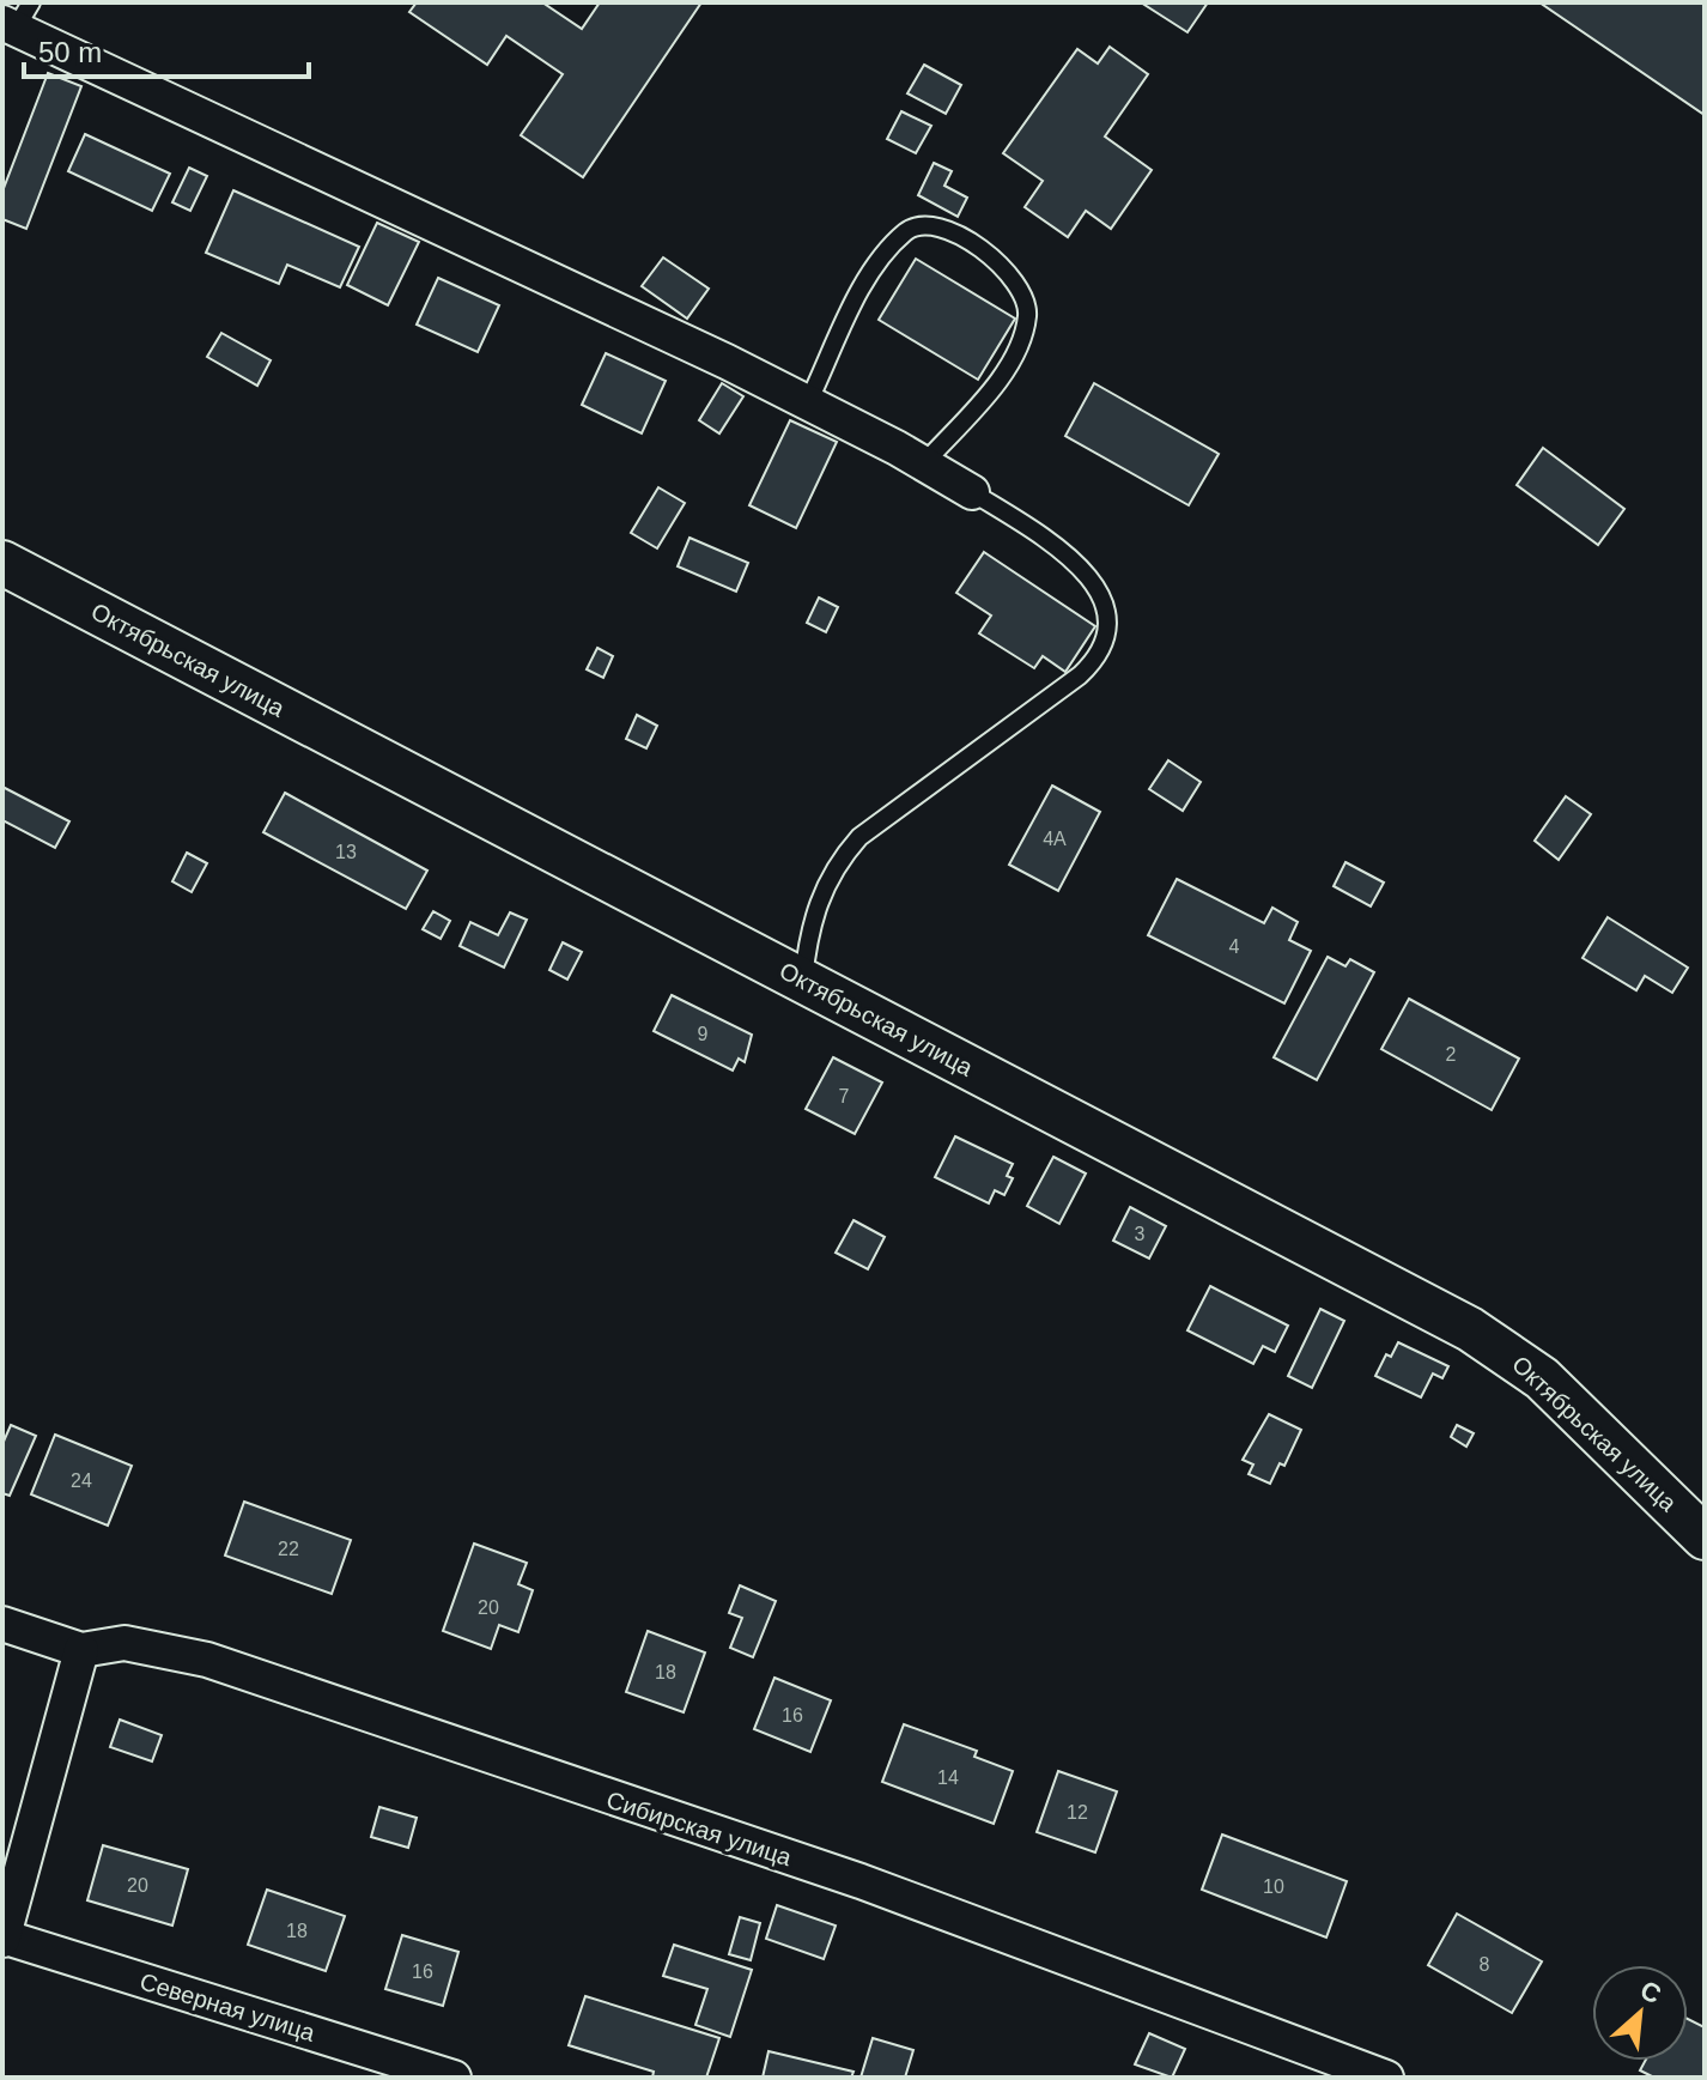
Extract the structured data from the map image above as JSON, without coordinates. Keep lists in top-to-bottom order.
{
  "streets": {
    "street": ["Октябрьская улица", "Сибирская улица", "Северная улица"]
  },
  "house_numbers": [
    "4А",
    "13",
    "4",
    "9",
    "2",
    "7",
    "3",
    "24",
    "22",
    "20",
    "18",
    "16",
    "14",
    "12",
    "20",
    "10",
    "18",
    "8",
    "16"
  ],
  "scale_bar": "50 m",
  "north": "top right"
}
